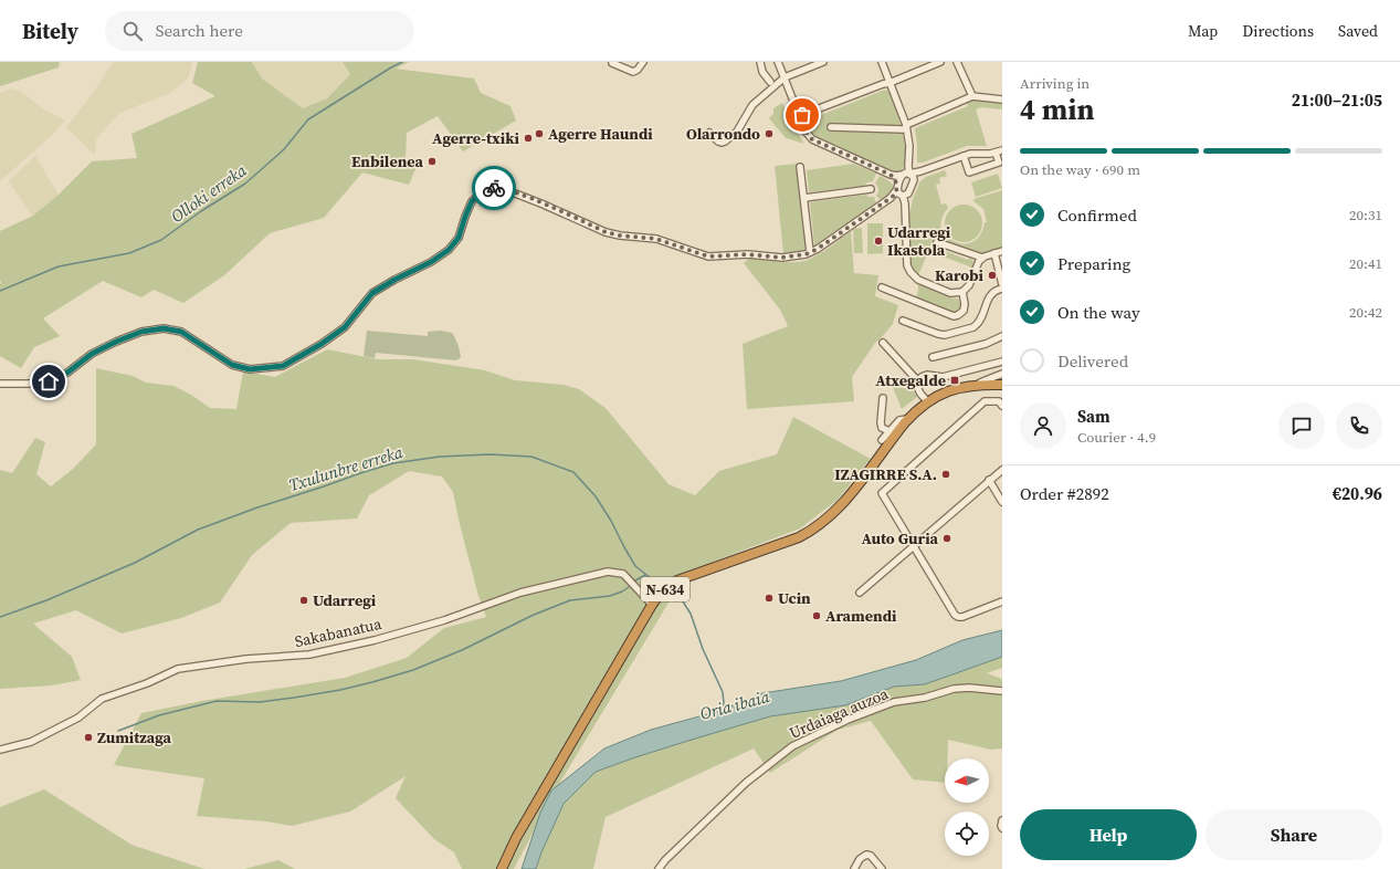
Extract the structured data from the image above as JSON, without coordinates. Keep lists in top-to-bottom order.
{
  "streets": {
    "highway": ["N-634"],
    "street": ["Sakabanatua", "Urdaiaga auzoa"]
  },
  "crossings": [
    ["N-634", "Sakabanatua"]
  ],
  "water": ["Olloki erreka", "Txulunbre erreka", "Oria ibaia"],
  "places": {
    "other": [
      "Agerre Haundi",
      "Olarrondo",
      "Agerre-txiki",
      "Enbilenea",
      "Udarregi Ikastola",
      "Karobi",
      "IZAGIRRE S.A.",
      "Auto Guria",
      "Ucin",
      "Udarregi",
      "Aramendi",
      "Zumitzaga"
    ],
    "transit": ["Atxegalde"]
  },
  "north": "left",
  "page": {
    "header": "Bitely",
    "search": "Search here",
    "nav": ["Map", "Directions", "Saved"],
    "heading": ["4 min", "Arriving in", "21:00–21:05"],
    "panel": [
      "Sam",
      "Courier · 4.9",
      "Order #2892",
      "€20.96"
    ],
    "bar": "On the way · 690 m",
    "list": [
      ["Confirmed", "20:31"],
      ["Preparing", "20:41"],
      ["On the way", "20:42"],
      "Delivered"
    ],
    "buttons": ["Help", "Share"]
  }
}
